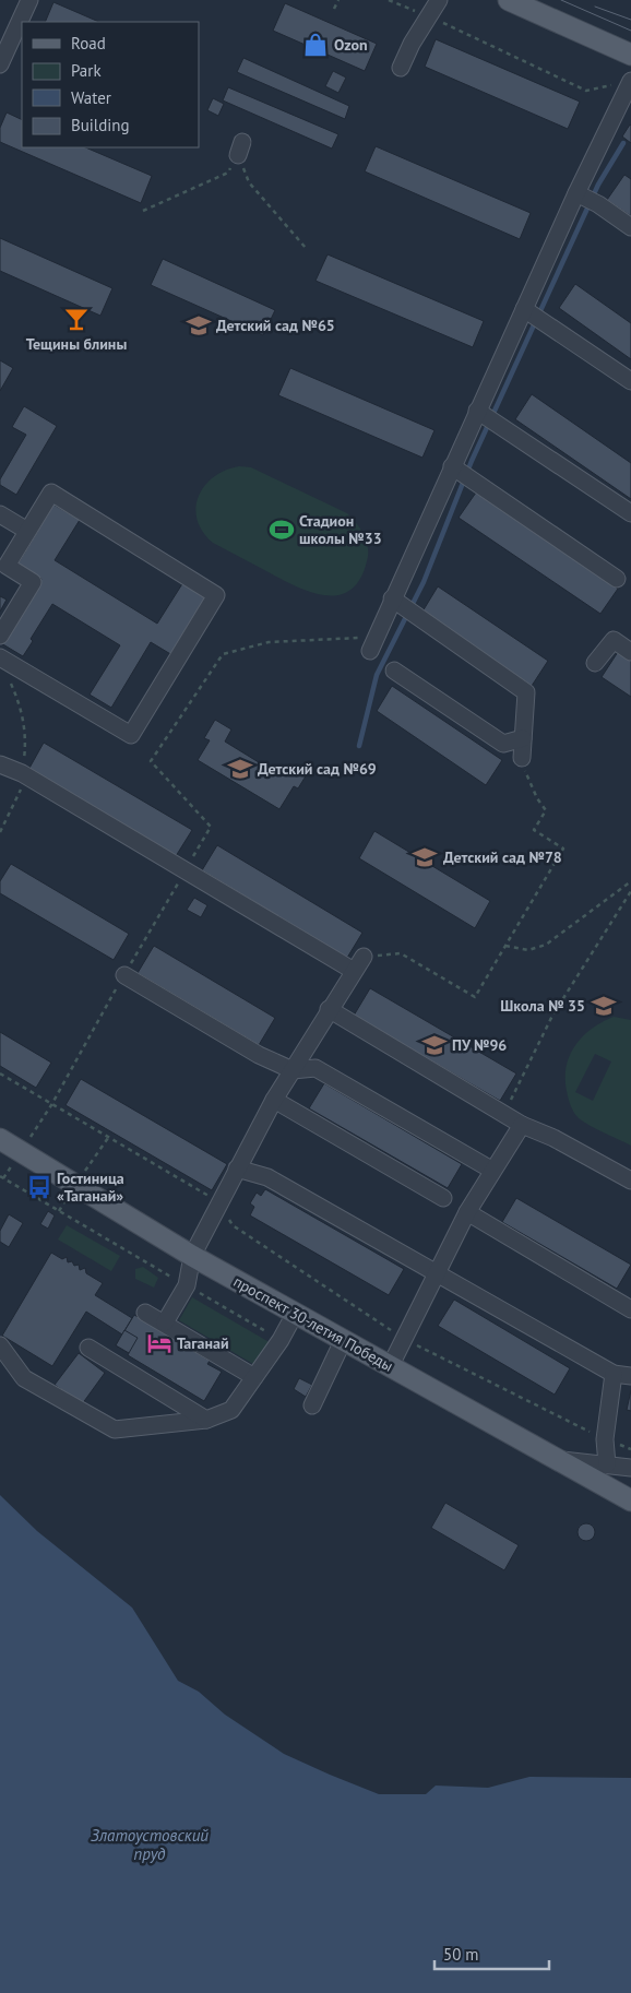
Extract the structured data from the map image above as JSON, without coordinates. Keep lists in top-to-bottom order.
{
  "streets": {
    "main road": ["проспект 30-летия Победы"]
  },
  "water": ["Златоустовский пруд"],
  "places": {
    "shop": ["Ozon"],
    "bar": ["Тещины блины"],
    "school or university": [
      "Детский сад №65",
      "Детский сад №69",
      "Детский сад №78",
      "Школа № 35",
      "ПУ №96"
    ],
    "sports": ["Стадион школы №33"],
    "bus stop": ["Гостиница «Таганай»"],
    "hotel": ["Таганай"]
  },
  "legend": [
    "Road",
    "Park",
    "Water",
    "Building"
  ],
  "scale_bar": "50 m"
}
